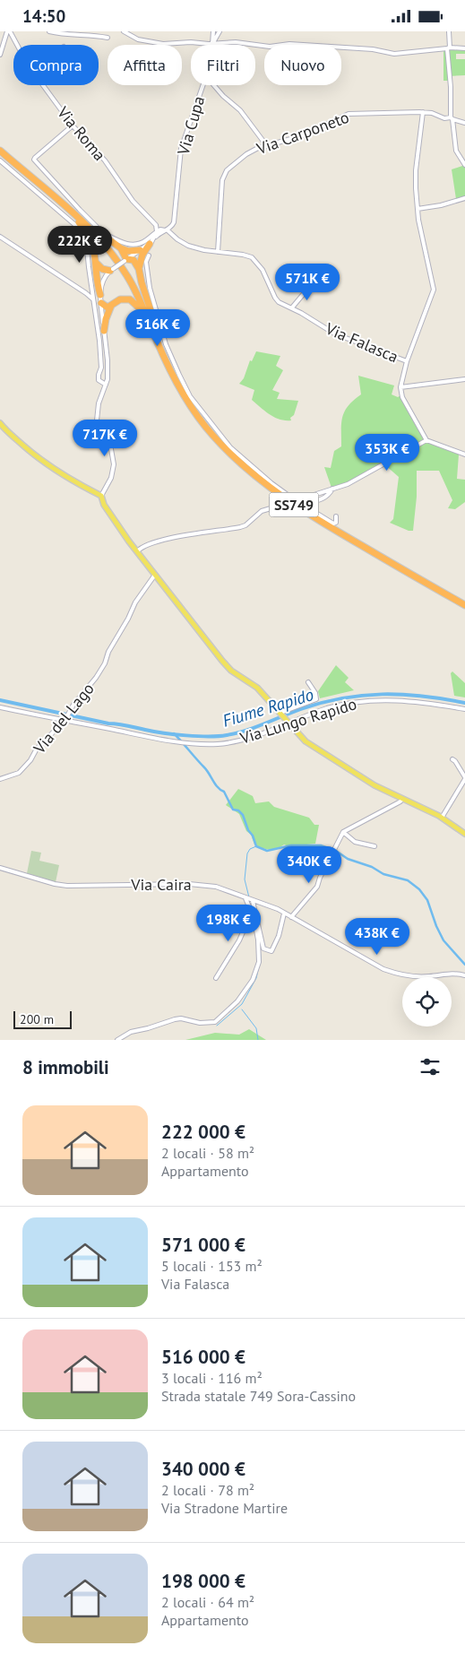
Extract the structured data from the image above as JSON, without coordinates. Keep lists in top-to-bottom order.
{
  "streets": {
    "highway": ["SS749"],
    "street": [
      "Via Cupa",
      "Via Carponeto",
      "Via Roma",
      "Via Falasca",
      "Via del Lago",
      "Via Lungo Rapido",
      "Via Caira"
    ]
  },
  "crossings": [
    ["Via Cupa", "Via Falasca"],
    ["Via Carponeto", "Via Falasca"],
    ["Via Roma", "Via Falasca"],
    ["Via del Lago", "Via Lungo Rapido"]
  ],
  "water": ["Fiume Rapido"],
  "scale_bar": "200 m",
  "page": {
    "status": "14:50",
    "chip": [
      "Compra",
      "Affitta",
      "Filtri",
      "Nuovo"
    ],
    "price": [
      "222K €",
      "571K €",
      "516K €",
      "717K €",
      "353K €",
      "340K €",
      "198K €",
      "438K €"
    ],
    "scale": "200 m",
    "heading": "8 immobili",
    "list": [
      {
        "name": "222 000 €",
        "note": "2 locali · 58 m² · Appartamento"
      },
      {
        "name": "571 000 €",
        "note": "5 locali · 153 m² · Via Falasca"
      },
      {
        "name": "516 000 €",
        "note": "3 locali · 116 m² · Strada statale 749 Sora-Cassino"
      },
      {
        "name": "340 000 €",
        "note": "2 locali · 78 m² · Via Stradone Martire"
      },
      {
        "name": "198 000 €",
        "note": "2 locali · 64 m² · Appartamento"
      }
    ]
  }
}
